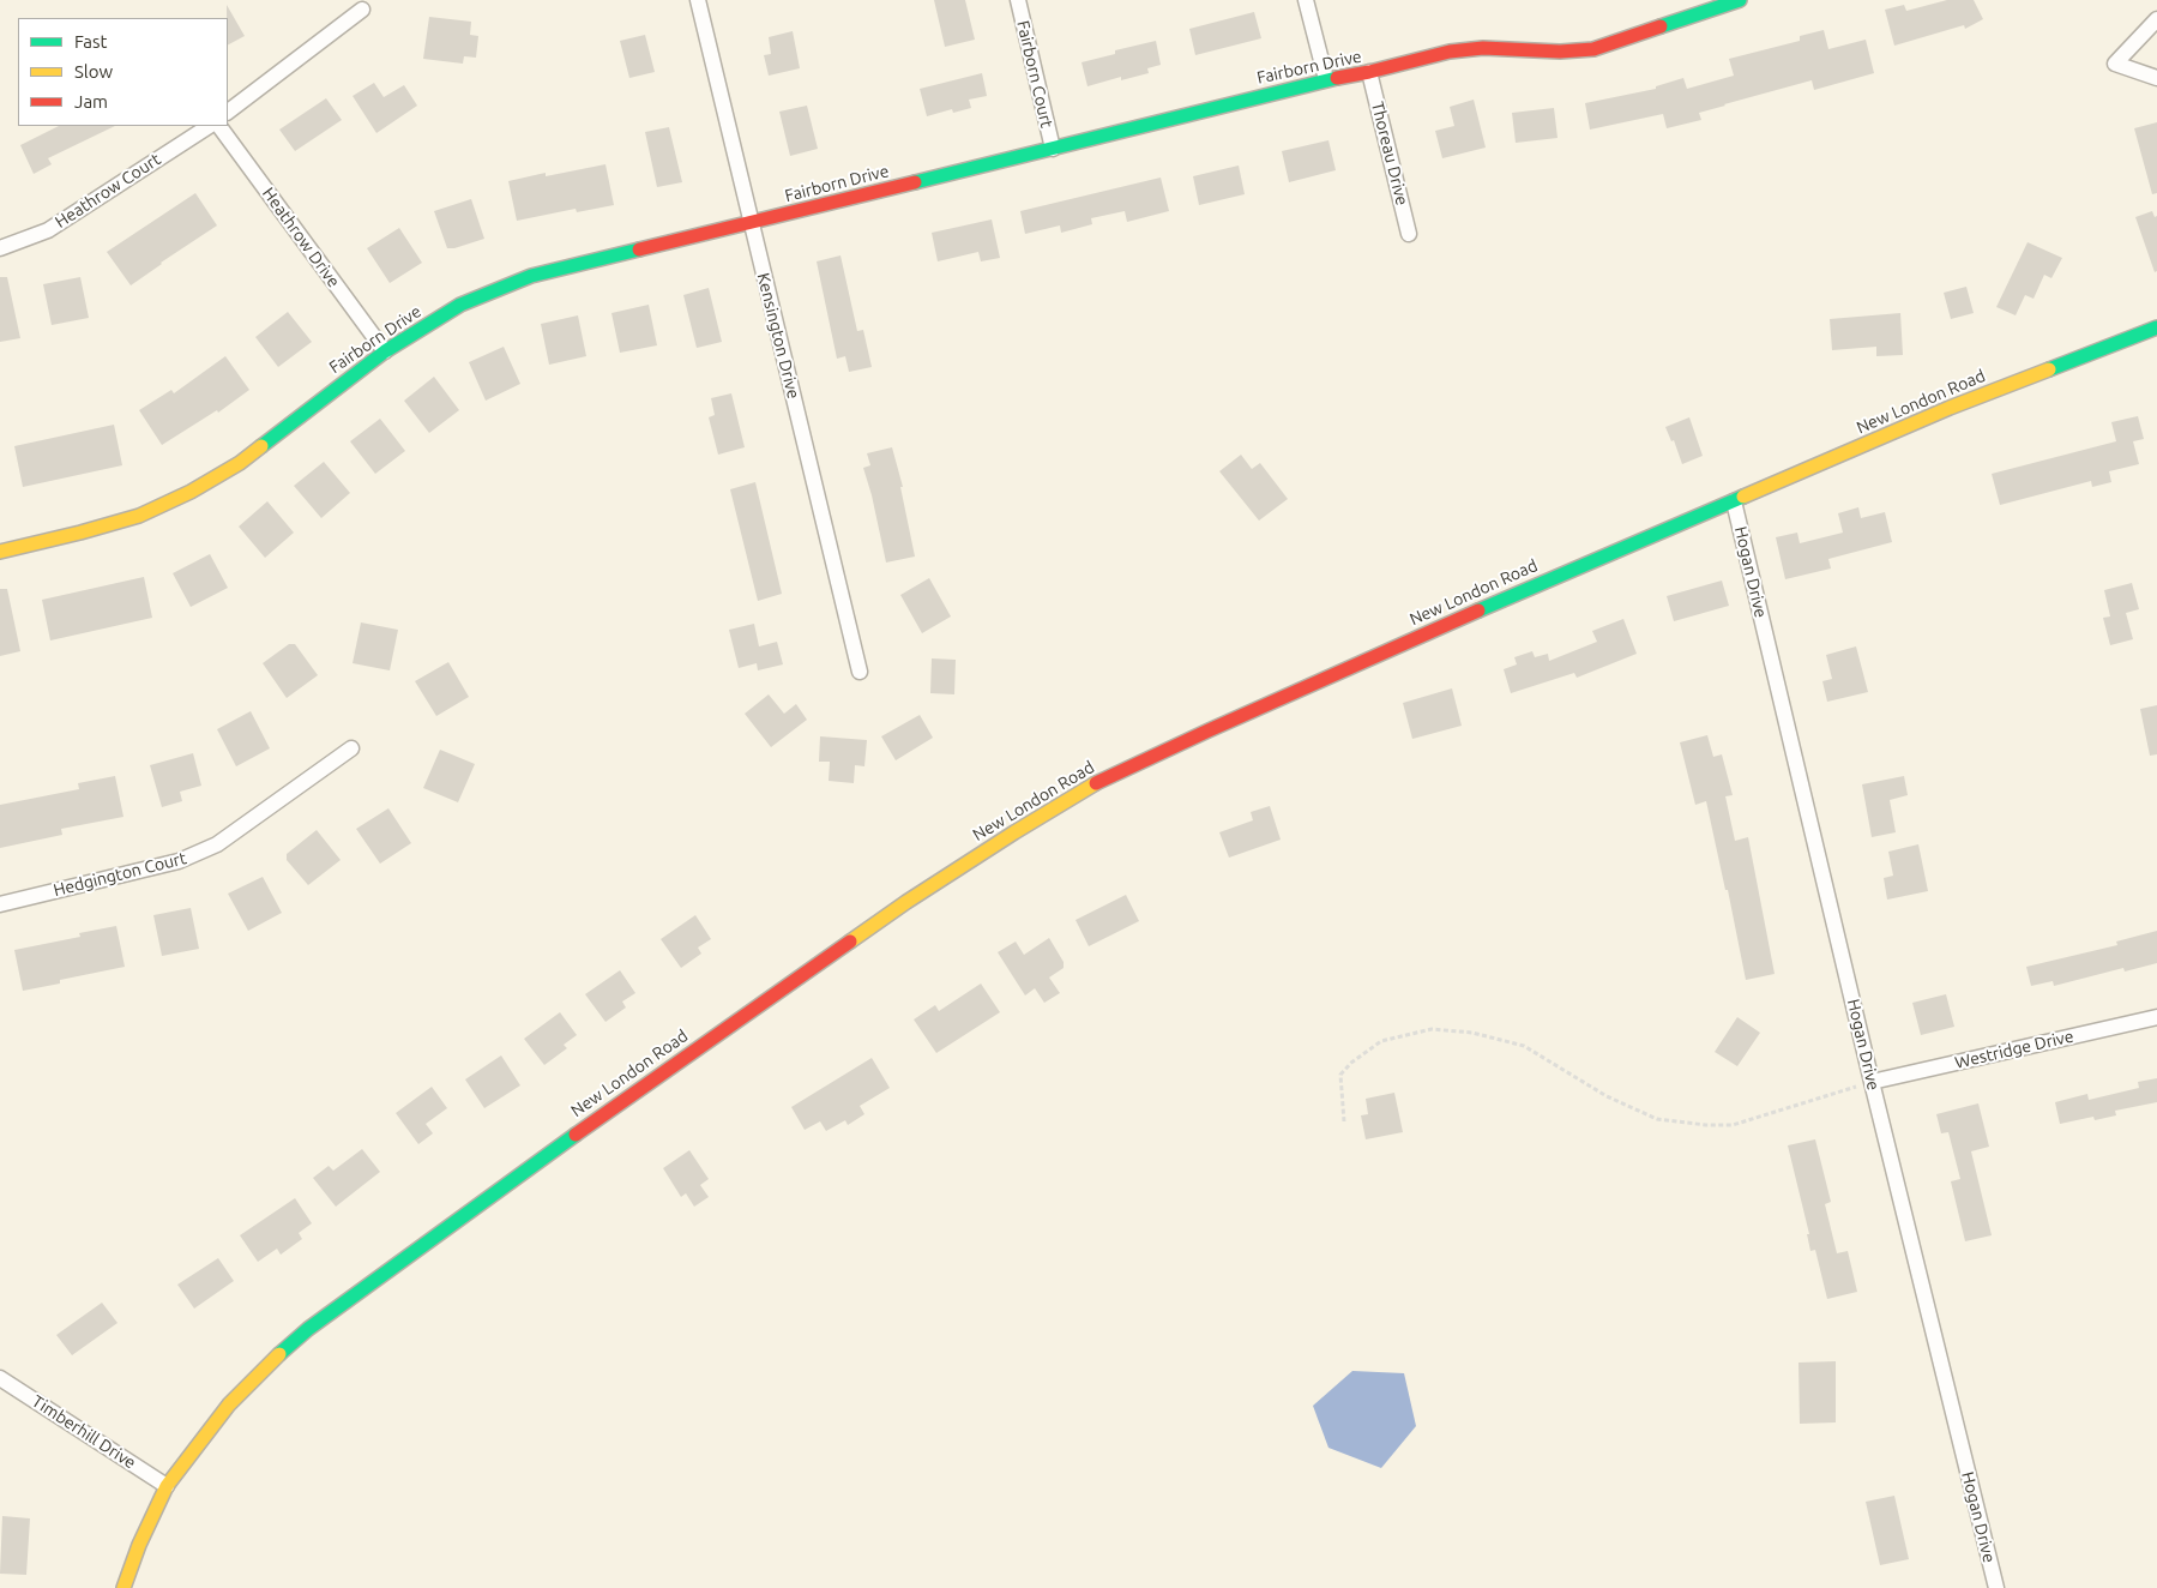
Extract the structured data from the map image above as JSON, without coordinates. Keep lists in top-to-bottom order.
{
  "streets": {
    "street": [
      "Fairborn Drive",
      "Fairborn Court",
      "Thoreau Drive",
      "Heathrow Court",
      "Heathrow Drive",
      "Kensington Drive",
      "New London Road",
      "Hogan Drive",
      "Hedgington Court",
      "Westridge Drive",
      "Timberhill Drive"
    ]
  },
  "crossings": [
    ["Fairborn Drive", "Fairborn Court"],
    ["Fairborn Drive", "Thoreau Drive"],
    ["Fairborn Drive", "Heathrow Drive"],
    ["Fairborn Drive", "Kensington Drive"],
    ["New London Road", "Hogan Drive"],
    ["New London Road", "Timberhill Drive"],
    ["Hogan Drive", "Westridge Drive"]
  ],
  "legend": ["Fast", "Slow", "Jam"]
}
